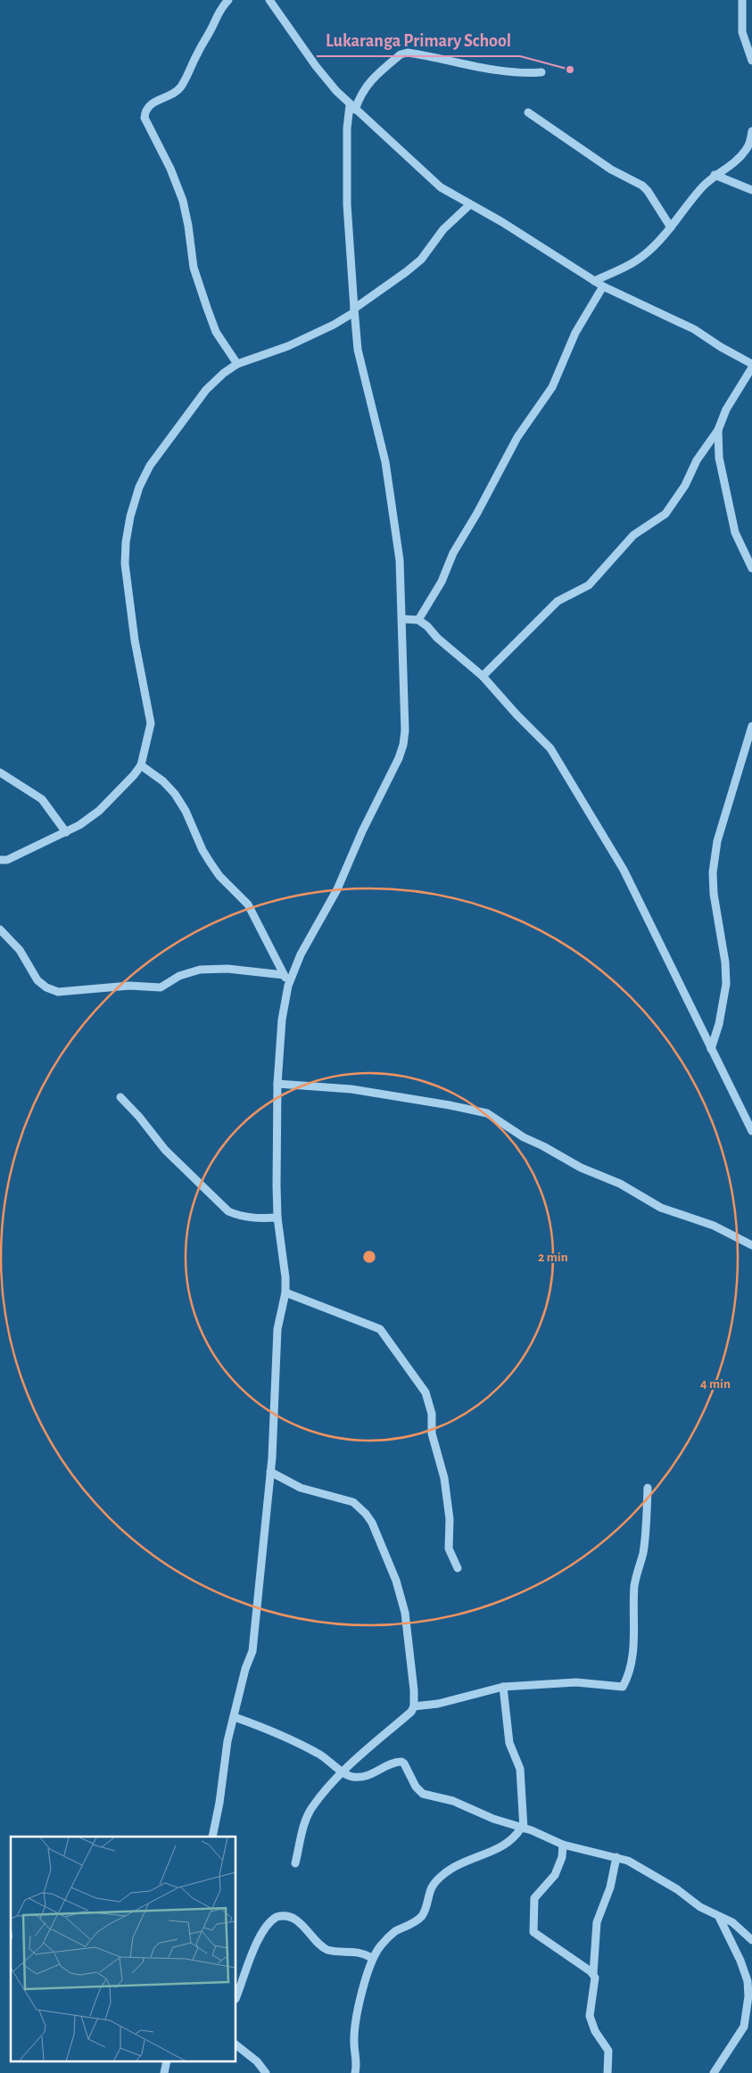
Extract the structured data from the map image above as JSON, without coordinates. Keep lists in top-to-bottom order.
{
  "places": ["Lukaranga Primary School"],
  "rings": ["2 min", "4 min"]
}
